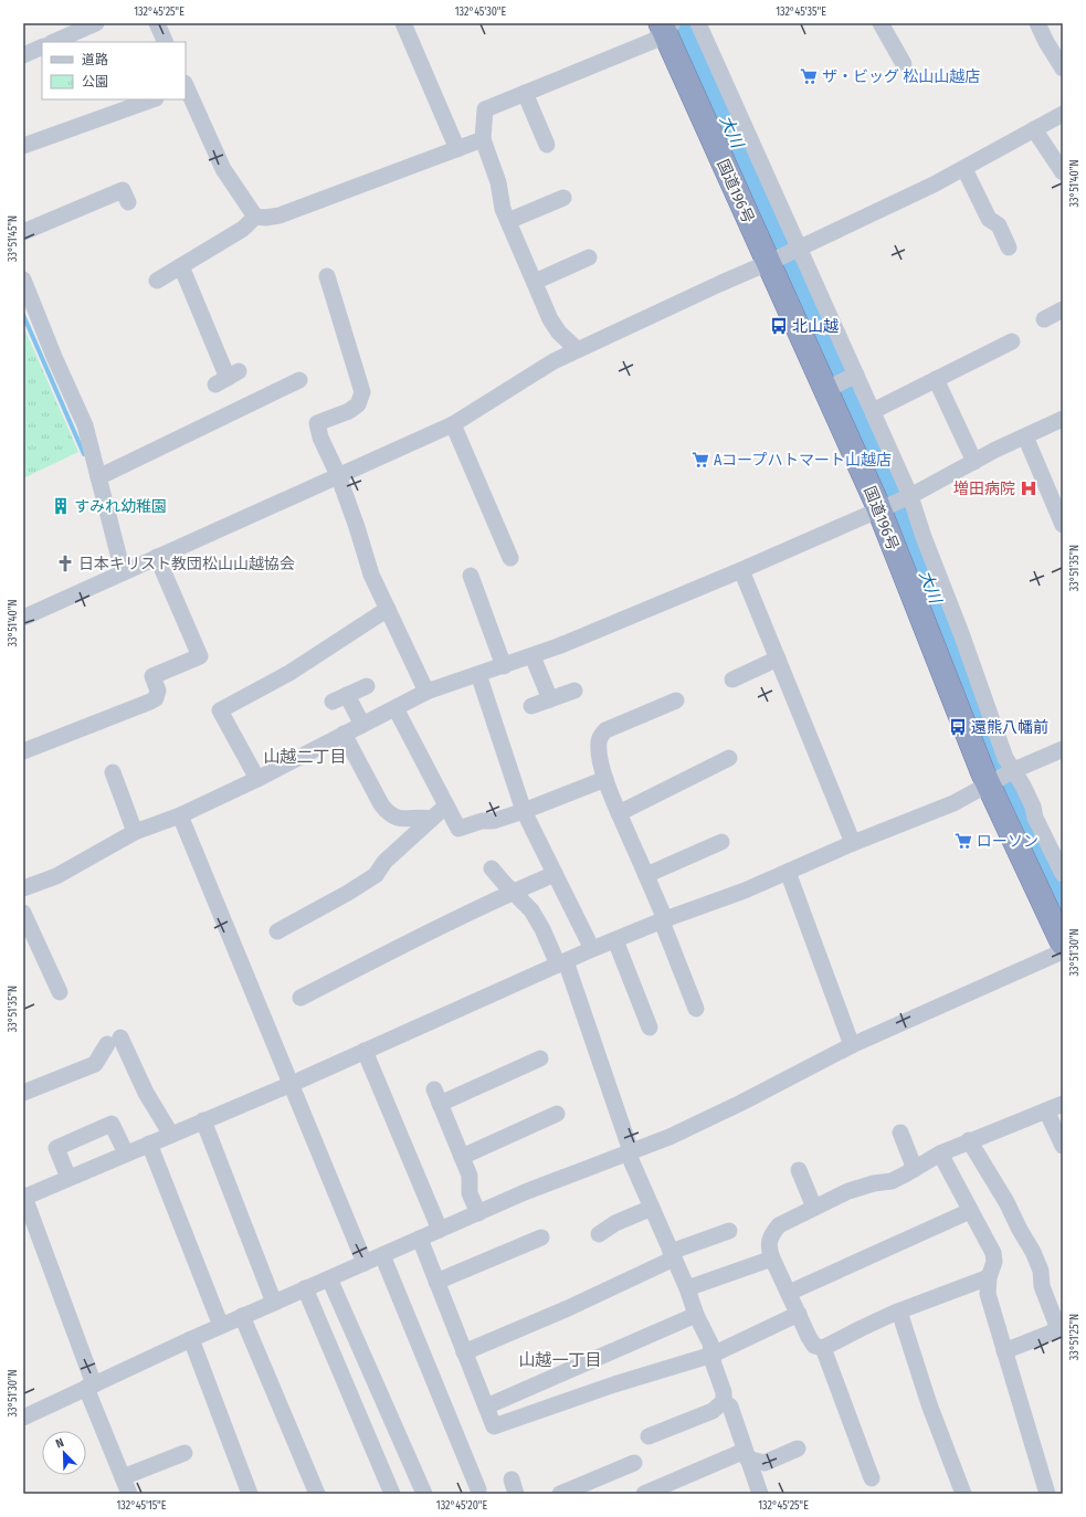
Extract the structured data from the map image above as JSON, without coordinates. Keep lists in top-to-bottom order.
{
  "streets": {
    "highway": ["国道196号"]
  },
  "districts": ["山越二丁目", "山越一丁目"],
  "water": ["大川"],
  "places": {
    "supermarket": ["ザ・ビッグ 松山山越店", "Aコープハトマート山越店", "ローソン"],
    "bus stop": ["北山越", "還熊八幡前"],
    "hospital": ["増田病院"],
    "building": ["すみれ幼稚園"],
    "church": ["日本キリスト教団松山山越協会"]
  },
  "legend": ["道路", "公園"],
  "north": "top left",
  "coordinates": [
    "132°45'25\"E",
    "132°45'30\"E",
    "132°45'35\"E",
    "33°51'40\"N",
    "33°51'45\"N",
    "33°51'35\"N",
    "33°51'30\"N",
    "33°51'25\"N",
    "132°45'15\"E",
    "132°45'20\"E"
  ]
}
